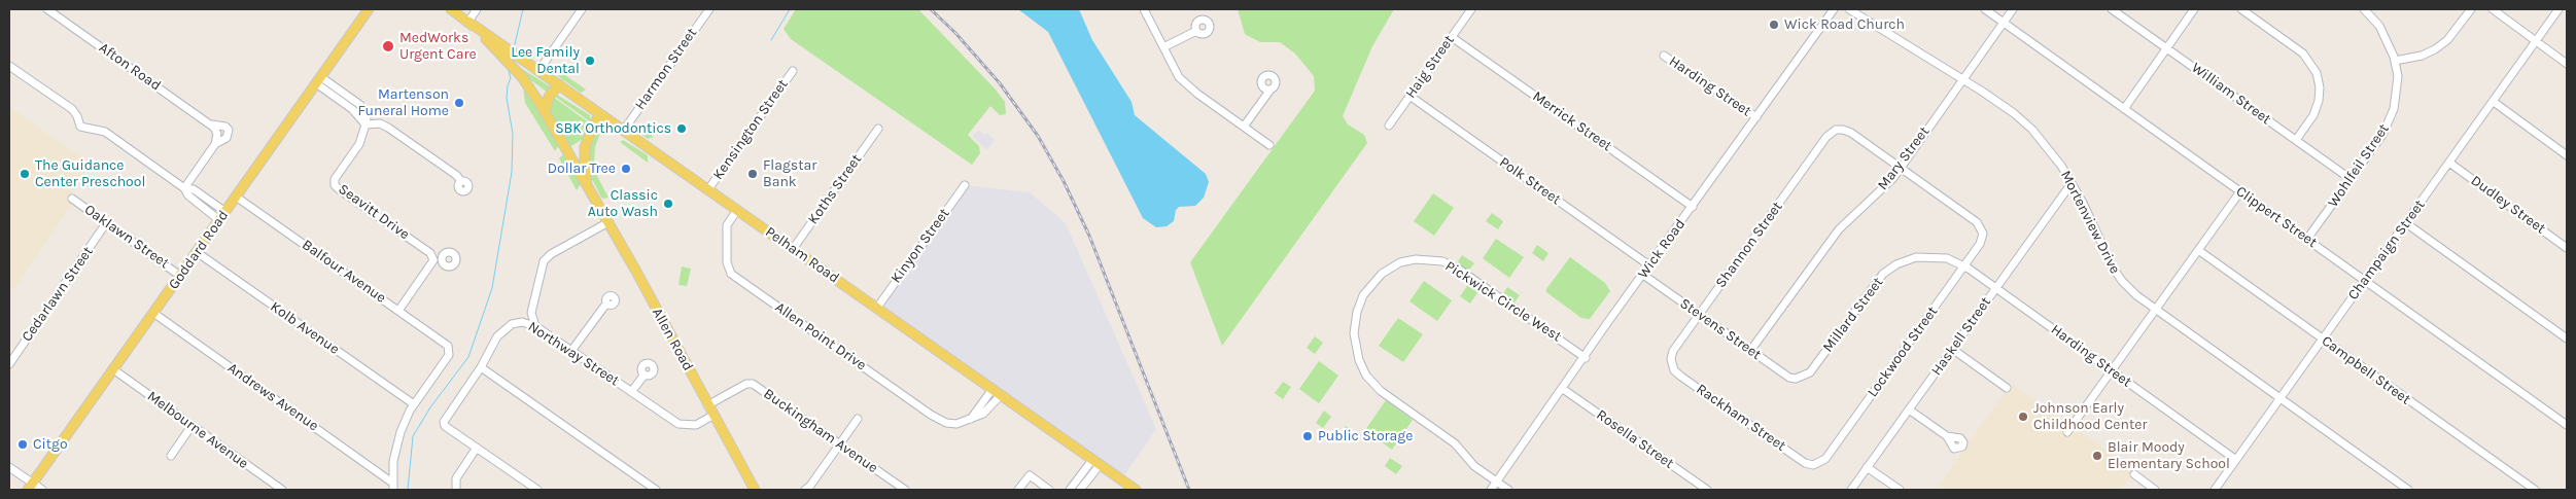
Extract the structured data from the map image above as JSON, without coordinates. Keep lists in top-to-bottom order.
{
  "streets": {
    "main road": ["Goddard Road", "Pelham Road", "Allen Road"],
    "street": [
      "Afton Road",
      "Haig Street",
      "Harmon Street",
      "Harding Street",
      "William Street",
      "Merrick Street",
      "Kensington Street",
      "Mary Street",
      "Wohlfeil Street",
      "Polk Street",
      "Koths Street",
      "Dudley Street",
      "Seavitt Drive",
      "Clippert Street",
      "Mortenview Drive",
      "Oaklawn Street",
      "Shannon Street",
      "Kinyon Street",
      "Wick Road",
      "Champaign Street",
      "Balfour Avenue",
      "Cedarlawn Street",
      "Pickwick Circle West",
      "Millard Street",
      "Kolb Avenue",
      "Stevens Street",
      "Allen Point Drive",
      "Haskell Street",
      "Lockwood Street",
      "Northway Street",
      "Campbell Street",
      "Andrews Avenue",
      "Rackham Street",
      "Melbourne Avenue",
      "Buckingham Avenue",
      "Rosella Street"
    ]
  },
  "crossings": [
    ["Haig Street", "Merrick Street"],
    ["Haig Street", "Polk Street"],
    ["Harmon Street", "Pelham Road"],
    ["Harding Street", "Wick Road"],
    ["Harding Street", "Champaign Street"],
    ["Harding Street", "Millard Street"],
    ["Harding Street", "Haskell Street"],
    ["William Street", "Wohlfeil Street"],
    ["Merrick Street", "Wick Road"],
    ["Kensington Street", "Pelham Road"],
    ["Mary Street", "Clippert Street"],
    ["Mary Street", "Mortenview Drive"],
    ["Mary Street", "Shannon Street"],
    ["Mary Street", "Stevens Street"],
    ["Mary Street", "Lockwood Street"],
    ["Wohlfeil Street", "Clippert Street"],
    ["Polk Street", "Wick Road"],
    ["Koths Street", "Pelham Road"],
    ["Dudley Street", "Champaign Street"],
    ["Seavitt Drive", "Balfour Avenue"],
    ["Clippert Street", "Champaign Street"],
    ["Mortenview Drive", "Champaign Street"],
    ["Mortenview Drive", "Haskell Street"],
    ["Oaklawn Street", "Goddard Road"],
    ["Oaklawn Street", "Cedarlawn Street"],
    ["Shannon Street", "Stevens Street"],
    ["Shannon Street", "Lockwood Street"],
    ["Shannon Street", "Rackham Street"],
    ["Kinyon Street", "Pelham Road"],
    ["Wick Road", "Pickwick Circle West"],
    ["Wick Road", "Stevens Street"],
    ["Wick Road", "Rosella Street"],
    ["Goddard Road", "Balfour Avenue"],
    ["Goddard Road", "Kolb Avenue"],
    ["Goddard Road", "Andrews Avenue"],
    ["Goddard Road", "Melbourne Avenue"],
    ["Champaign Street", "Campbell Street"],
    ["Pelham Road", "Allen Point Drive"],
    ["Pelham Road", "Allen Road"],
    ["Balfour Avenue", "Kolb Avenue"],
    ["Millard Street", "Stevens Street"],
    ["Millard Street", "Haskell Street"],
    ["Millard Street", "Lockwood Street"],
    ["Allen Road", "Northway Street"],
    ["Allen Road", "Buckingham Avenue"],
    ["Lockwood Street", "Rackham Street"]
  ],
  "places": [
    "Wick Road Church",
    "MedWorks Urgent Care",
    "Lee Family Dental",
    "Martenson Funeral Home",
    "SBK Orthodontics",
    "Dollar Tree",
    "The Guidance Center Preschool",
    "Flagstar Bank",
    "Classic Auto Wash",
    "Johnson Early Childhood Center",
    "Public Storage",
    "Citgo",
    "Blair Moody Elementary School"
  ]
}
